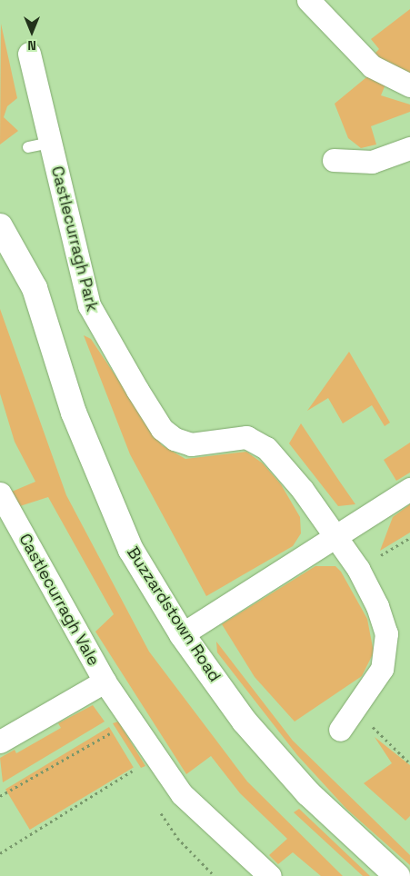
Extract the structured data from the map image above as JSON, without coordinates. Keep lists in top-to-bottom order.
{
  "streets": {
    "street": ["Castlecurragh Park", "Castlecurragh Vale", "Buzzardstown Road"]
  },
  "north": "bottom"
}
